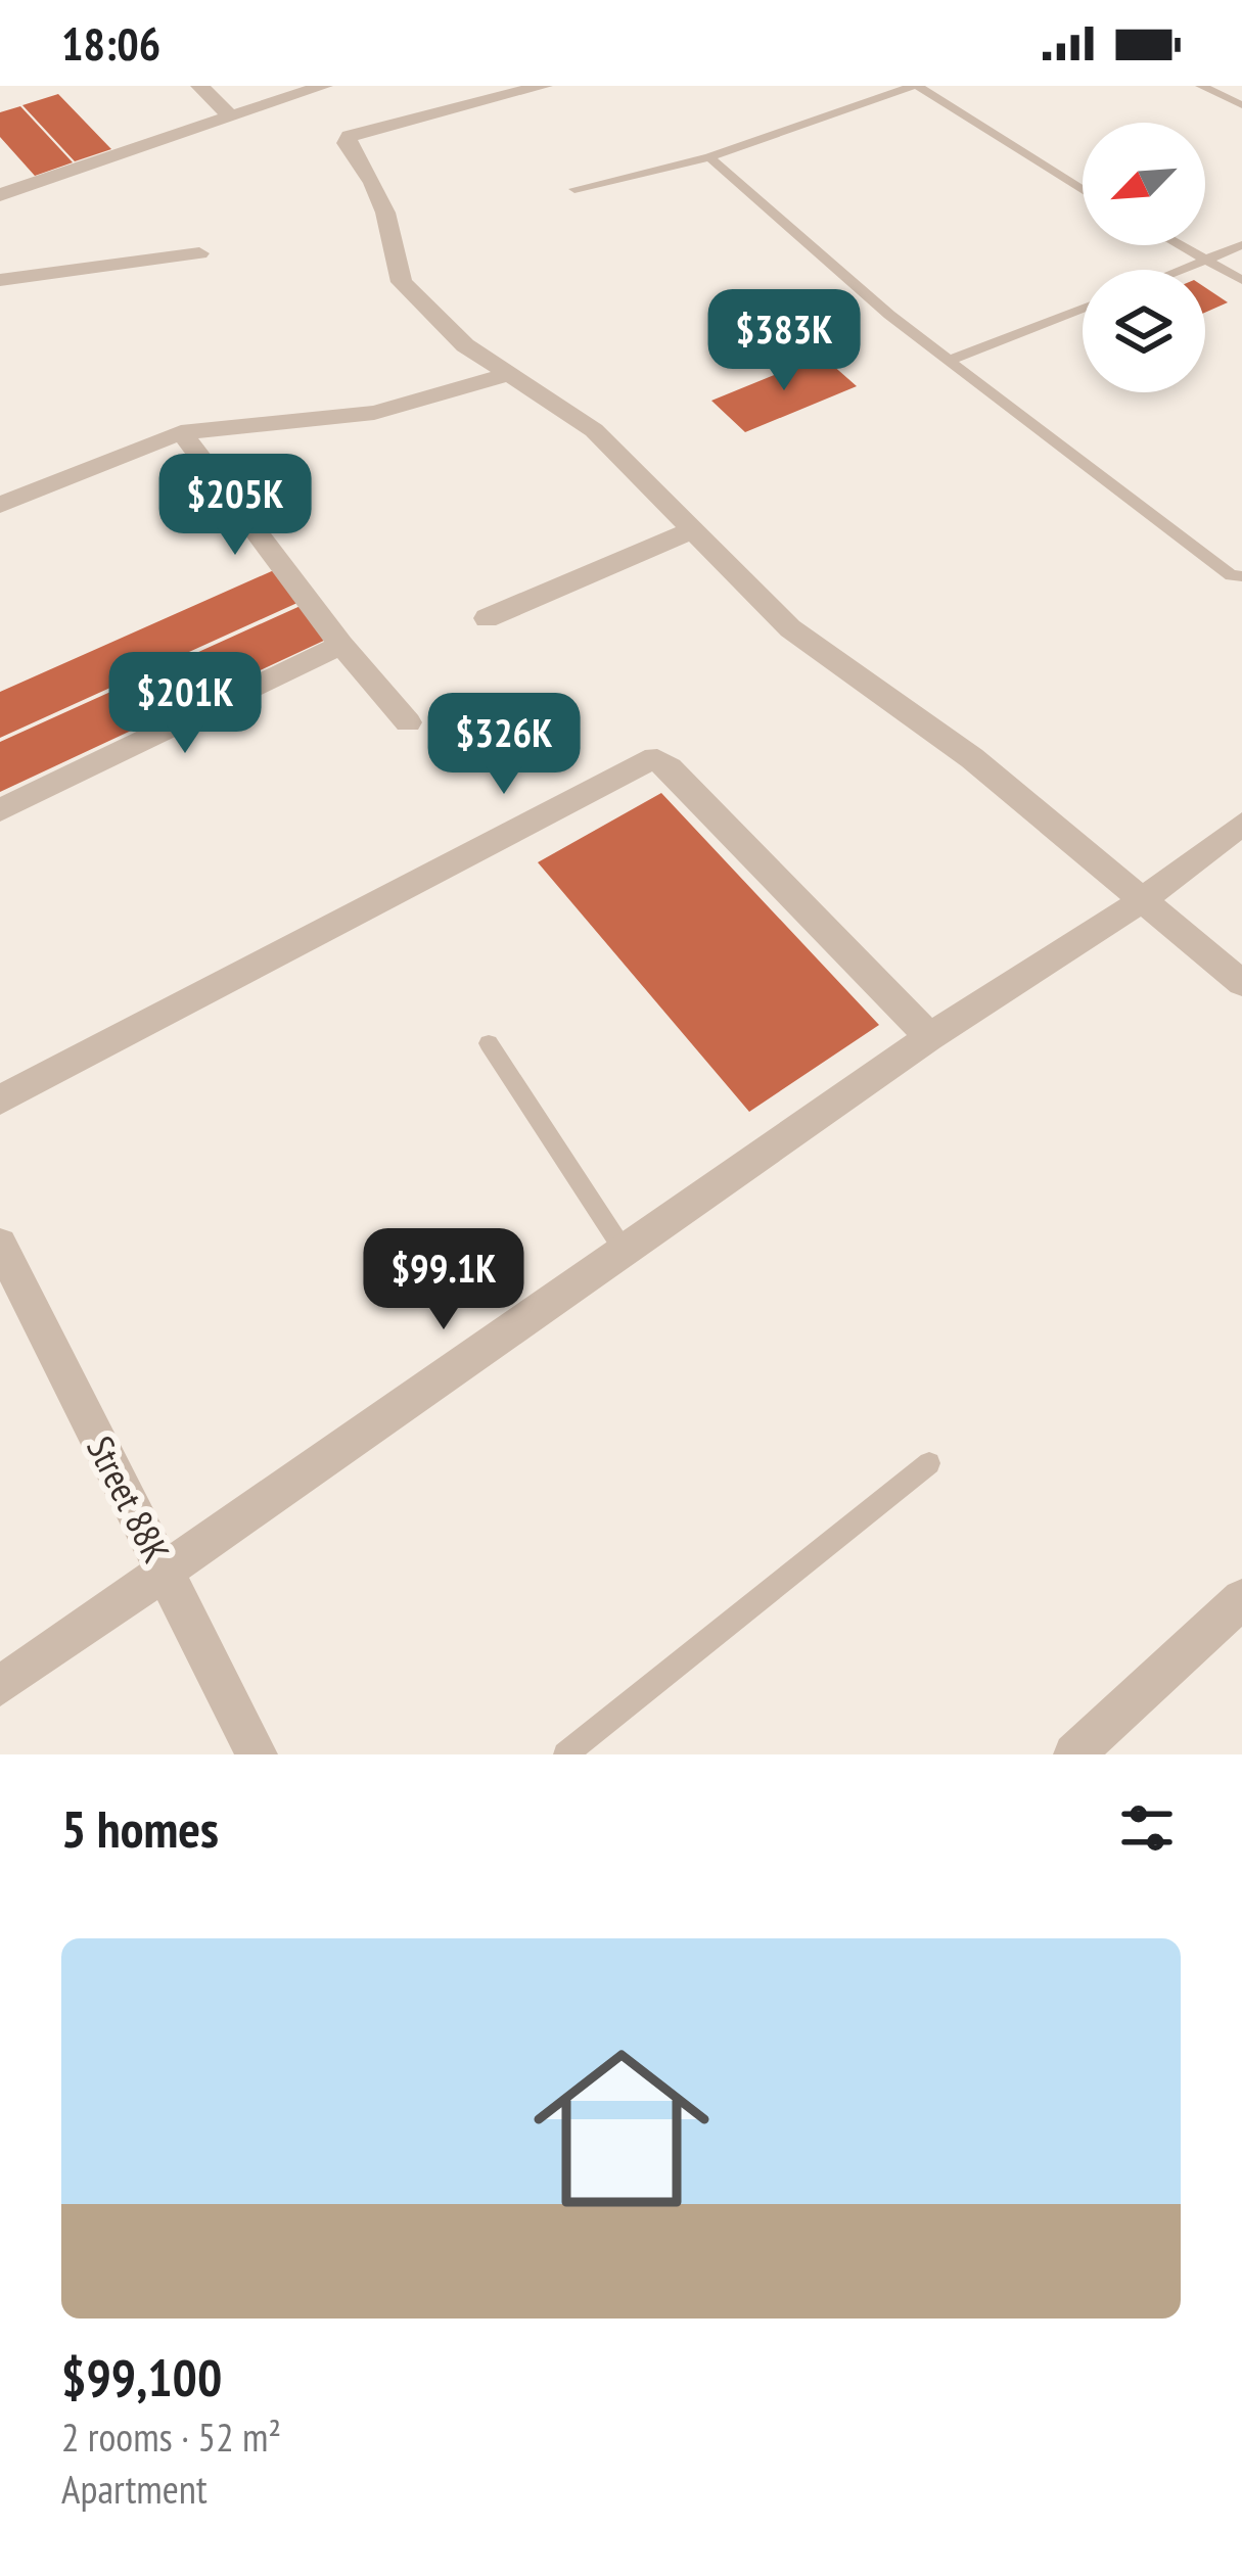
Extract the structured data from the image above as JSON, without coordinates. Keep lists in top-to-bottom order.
{
  "streets": {
    "street": ["Street 88K"]
  },
  "north": "bottom left",
  "page": {
    "status": "18:06",
    "price": [
      "$383K",
      "$205K",
      "$201K",
      "$326K",
      "$99.1K"
    ],
    "heading": "5 homes",
    "list": [
      {
        "name": "$99,100",
        "note": "2 rooms · 52 m² · Apartment"
      }
    ]
  }
}
